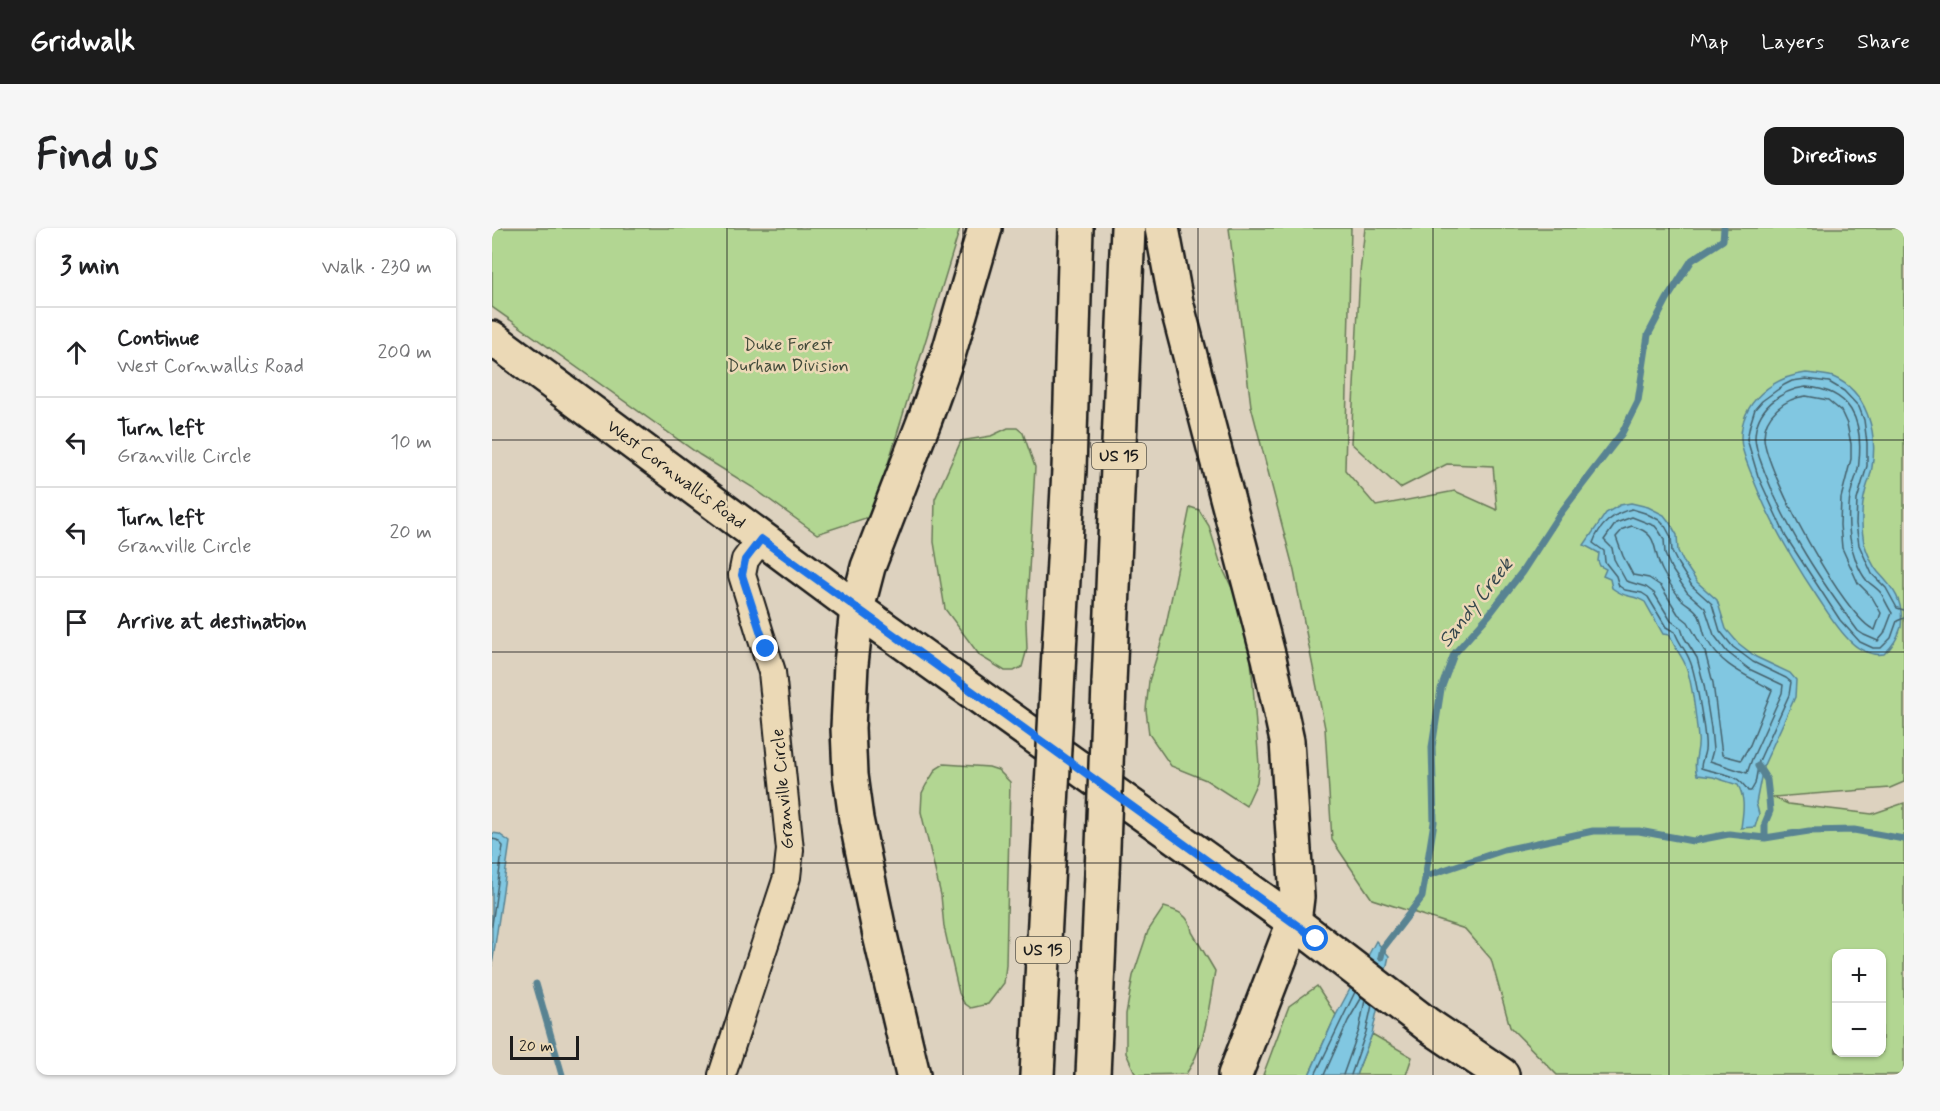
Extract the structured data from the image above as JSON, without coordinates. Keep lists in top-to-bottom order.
{
  "streets": {
    "main road": ["US 15", "West Cornwallis Road"],
    "street": ["Granville Circle"]
  },
  "crossings": [
    ["West Cornwallis Road", "Granville Circle"]
  ],
  "water": ["Sandy Creek"],
  "parks": ["Duke Forest Durham Division"],
  "scale_bar": "20 m",
  "page": {
    "header": "Gridwalk",
    "nav": ["Map", "Layers", "Share"],
    "buttons": "Directions",
    "title": "Find us",
    "heading": ["3 min", "Walk · 230 m"],
    "list": [
      ["Continue", "West Cornwallis Road", "200 m"],
      ["Turn left", "Granville Circle", "10 m"],
      ["Turn left", "Granville Circle", "20 m"],
      "Arrive at destination"
    ],
    "map_buttons": ["+", "−"],
    "scale": "20 m"
  }
}
